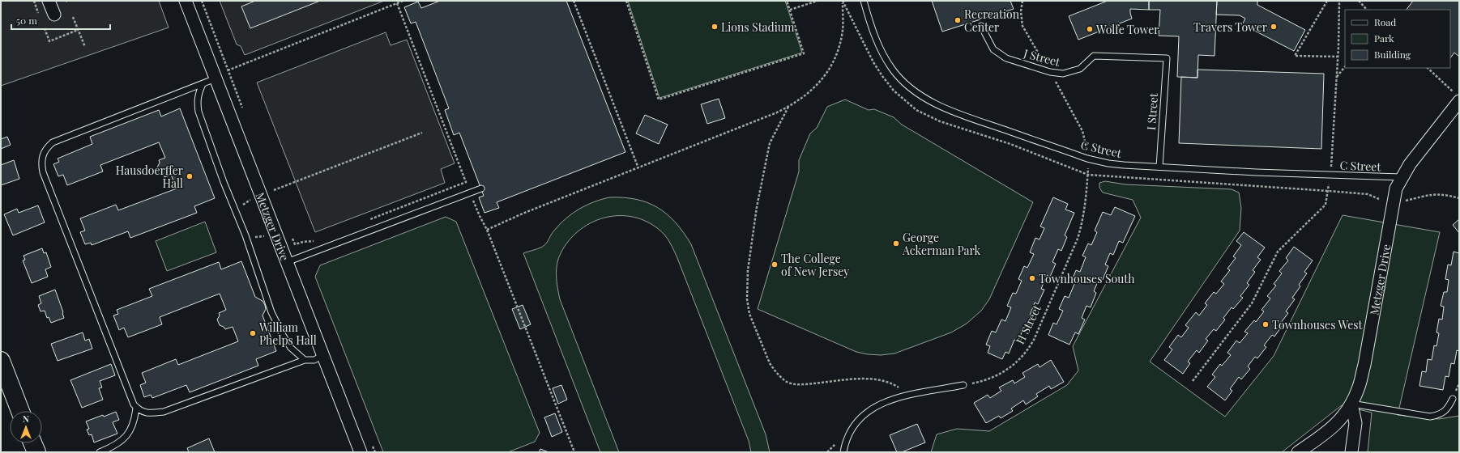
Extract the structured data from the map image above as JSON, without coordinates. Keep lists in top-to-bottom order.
{
  "streets": {
    "street": ["Metzger Drive"],
    "lane": ["J Street", "I Street", "C Street"],
    "path": ["H Street"]
  },
  "crossings": [
    ["J Street", "I Street"],
    ["I Street", "C Street"],
    ["C Street", "Metzger Drive"]
  ],
  "places": [
    "Recreation Center",
    "Lions Stadium",
    "Travers Tower",
    "Wolfe Tower",
    "Hausdoerffer Hall",
    "George Ackerman Park",
    "The College of New Jersey",
    "Townhouses South",
    "Townhouses West",
    "William Phelps Hall"
  ],
  "legend": ["Road", "Park", "Building"],
  "scale_bar": "50 m",
  "north": "top"
}
